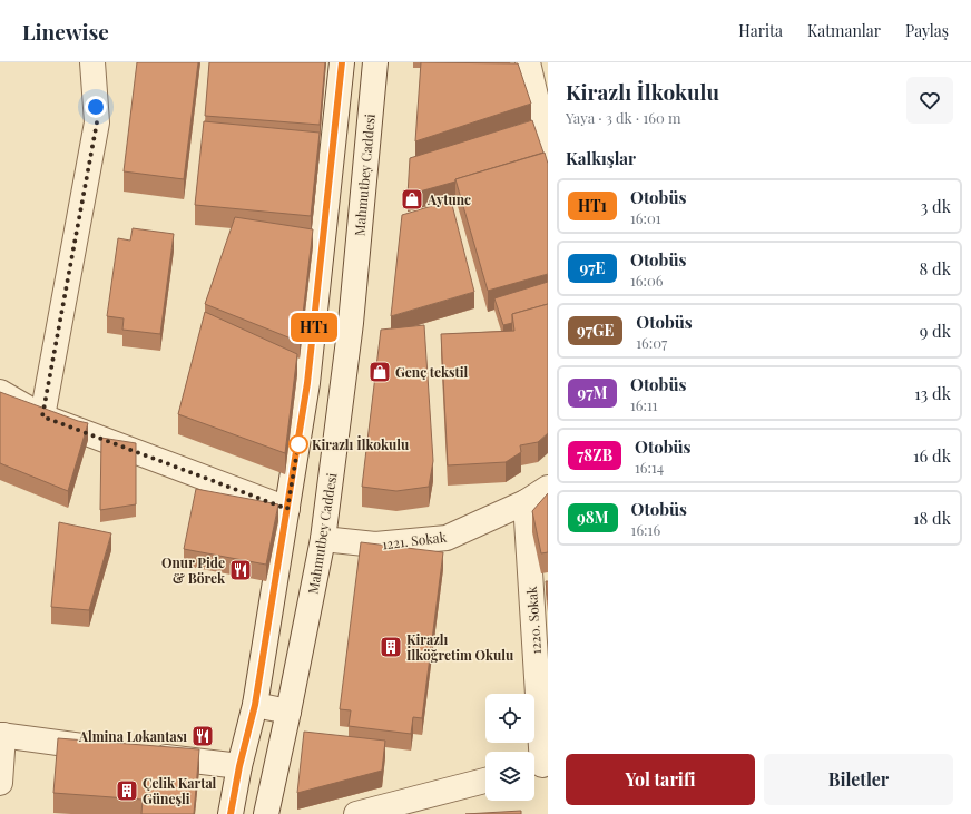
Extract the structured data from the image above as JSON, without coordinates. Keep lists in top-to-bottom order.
{
  "streets": {
    "street": ["Mahmutbey Caddesi", "1221. Sokak", "1220. Sokak"]
  },
  "crossings": [
    ["Mahmutbey Caddesi", "1221. Sokak"],
    ["1221. Sokak", "1220. Sokak"]
  ],
  "places": {
    "shop": ["Aytunc", "Genç tekstil"],
    "other": ["Kirazlı İlkokulu"],
    "restaurant": ["Onur Pide & Börek", "Almina Lokantası"],
    "building": ["Kirazlı İlköğretim Okulu", "Çelik Kartal Güneşli"]
  },
  "lines": ["bus line HT1"],
  "page": {
    "header": "Linewise",
    "nav": ["Harita", "Katmanlar", "Paylaş"],
    "on_map": "HT1",
    "heading": [
      ["Kirazlı İlkokulu", "Yaya · 3 dk · 160 m"],
      "Kalkışlar"
    ],
    "list": [
      {
        "mark": "HT1",
        "name": "Otobüs",
        "note": "16:01",
        "value": "3 dk"
      },
      {
        "mark": "97E",
        "name": "Otobüs",
        "note": "16:06",
        "value": "8 dk"
      },
      {
        "mark": "97GE",
        "name": "Otobüs",
        "note": "16:07",
        "value": "9 dk"
      },
      {
        "mark": "97M",
        "name": "Otobüs",
        "note": "16:11",
        "value": "13 dk"
      },
      {
        "mark": "78ZB",
        "name": "Otobüs",
        "note": "16:14",
        "value": "16 dk"
      },
      {
        "mark": "98M",
        "name": "Otobüs",
        "note": "16:16",
        "value": "18 dk"
      }
    ],
    "buttons": ["Yol tarifi", "Biletler"]
  }
}
